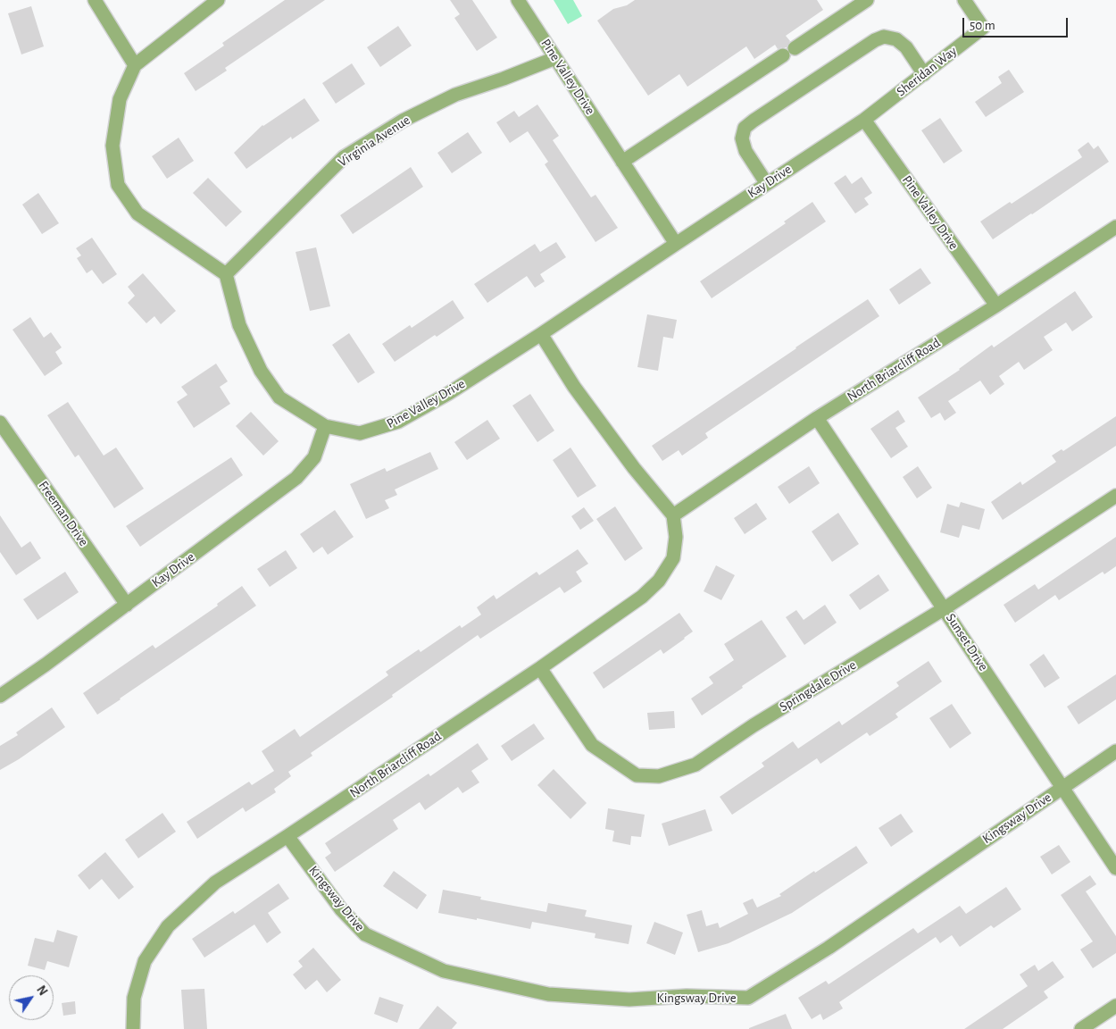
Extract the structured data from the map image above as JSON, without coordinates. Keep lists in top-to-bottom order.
{
  "streets": {
    "street": [
      "Sheridan Way",
      "Pine Valley Drive",
      "Virginia Avenue",
      "Kay Drive",
      "North Briarcliff Road",
      "Freeman Drive",
      "Sunset Drive",
      "Springdale Drive",
      "Kingsway Drive"
    ]
  },
  "crossings": [
    ["Sheridan Way", "Pine Valley Drive"],
    ["Sheridan Way", "Kay Drive"],
    ["Pine Valley Drive", "Virginia Avenue"],
    ["Pine Valley Drive", "Kay Drive"],
    ["Pine Valley Drive", "North Briarcliff Road"],
    ["Kay Drive", "Freeman Drive"],
    ["North Briarcliff Road", "Sunset Drive"],
    ["North Briarcliff Road", "Springdale Drive"],
    ["North Briarcliff Road", "Kingsway Drive"],
    ["Sunset Drive", "Springdale Drive"],
    ["Sunset Drive", "Kingsway Drive"]
  ],
  "scale_bar": "50 m",
  "north": "top right"
}
